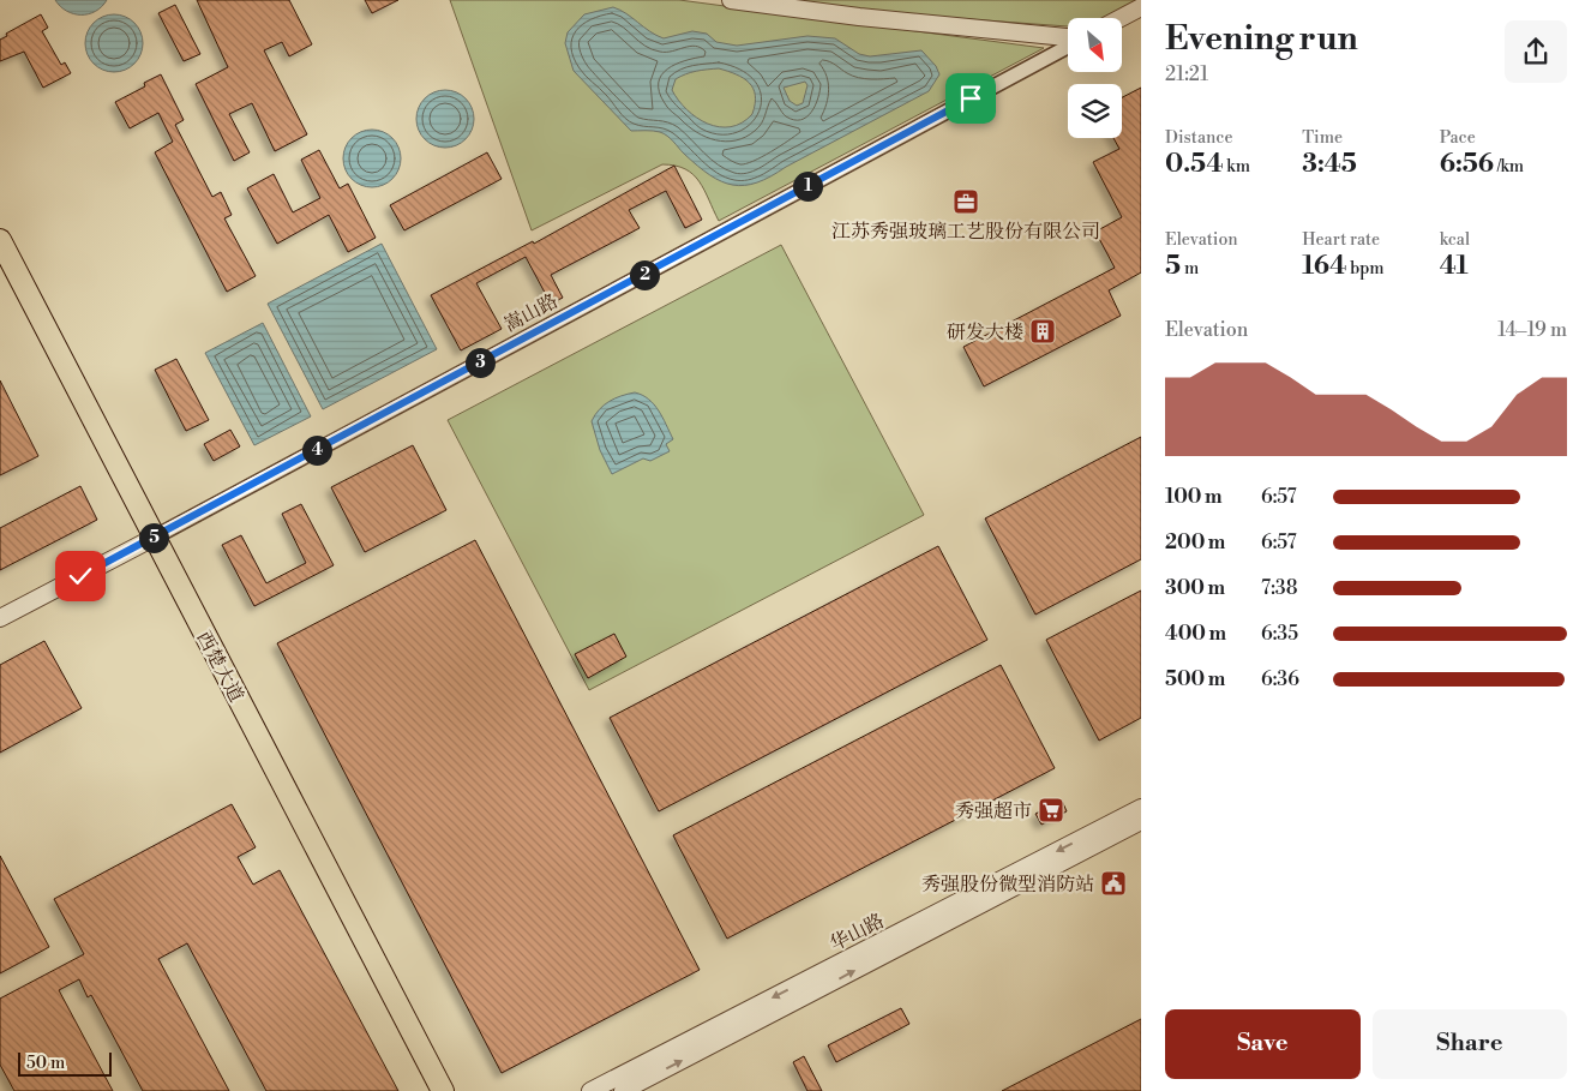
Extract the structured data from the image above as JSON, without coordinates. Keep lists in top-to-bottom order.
{
  "streets": {
    "main road": ["西楚大道"],
    "street": ["嵩山路", "华山路"]
  },
  "crossings": [
    ["嵩山路", "西楚大道"]
  ],
  "places": {
    "office": ["江苏秀强玻璃工艺股份有限公司"],
    "building": ["研发大楼"],
    "supermarket": ["秀强超市"],
    "public building": ["秀强股份微型消防站"]
  },
  "scale_bar": "50 m",
  "north": "bottom right",
  "page": {
    "heading": ["Evening run", "21:21"],
    "stats": [
      ["Distance", "0.54 km"],
      ["Time", "3:45"],
      ["Pace", "6:56 /km"],
      ["Elevation", "5 m"],
      ["Heart rate", "164 bpm"],
      ["kcal", "41"]
    ],
    "pins": [
      "1",
      "2",
      "3",
      "4",
      "5"
    ],
    "chart": ["Elevation", "14–19 m"],
    "list": [
      {
        "name": "100 m",
        "note": "6:57"
      },
      {
        "name": "200 m",
        "note": "6:57"
      },
      {
        "name": "300 m",
        "note": "7:38"
      },
      {
        "name": "400 m",
        "note": "6:35"
      },
      {
        "name": "500 m",
        "note": "6:36"
      }
    ],
    "buttons": ["Save", "Share"],
    "scale": "50 m"
  }
}
